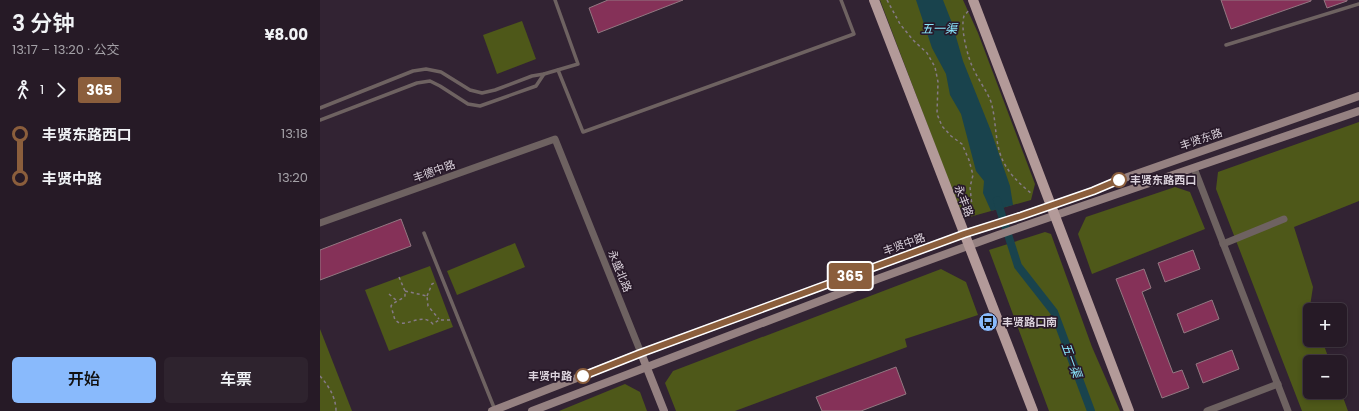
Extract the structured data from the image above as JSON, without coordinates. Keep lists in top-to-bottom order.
{
  "streets": {
    "main road": ["永丰路"],
    "street": [
      "丰贤东路",
      "丰德中路",
      "丰贤中路",
      "永盛北路"
    ]
  },
  "crossings": [
    ["丰贤东路", "丰贤中路"],
    ["丰德中路", "永盛北路"],
    ["永丰路", "丰贤中路"],
    ["丰贤中路", "永盛北路"]
  ],
  "water": ["五一渠"],
  "places": {
    "other": ["丰贤东路西口", "丰贤中路"],
    "bus stop": ["丰贤路口南"]
  },
  "lines": ["bus line 365"],
  "page": {
    "heading": ["3 分钟", "13:17 – 13:20 · 公交", "¥8.00"],
    "on_map": "365",
    "legs": ["1", "365"],
    "list": [
      {
        "name": "丰贤东路西口",
        "value": "13:18"
      },
      {
        "name": "丰贤中路",
        "value": "13:20"
      }
    ],
    "map_buttons": ["+", "−"],
    "buttons": ["开始", "车票"]
  }
}
